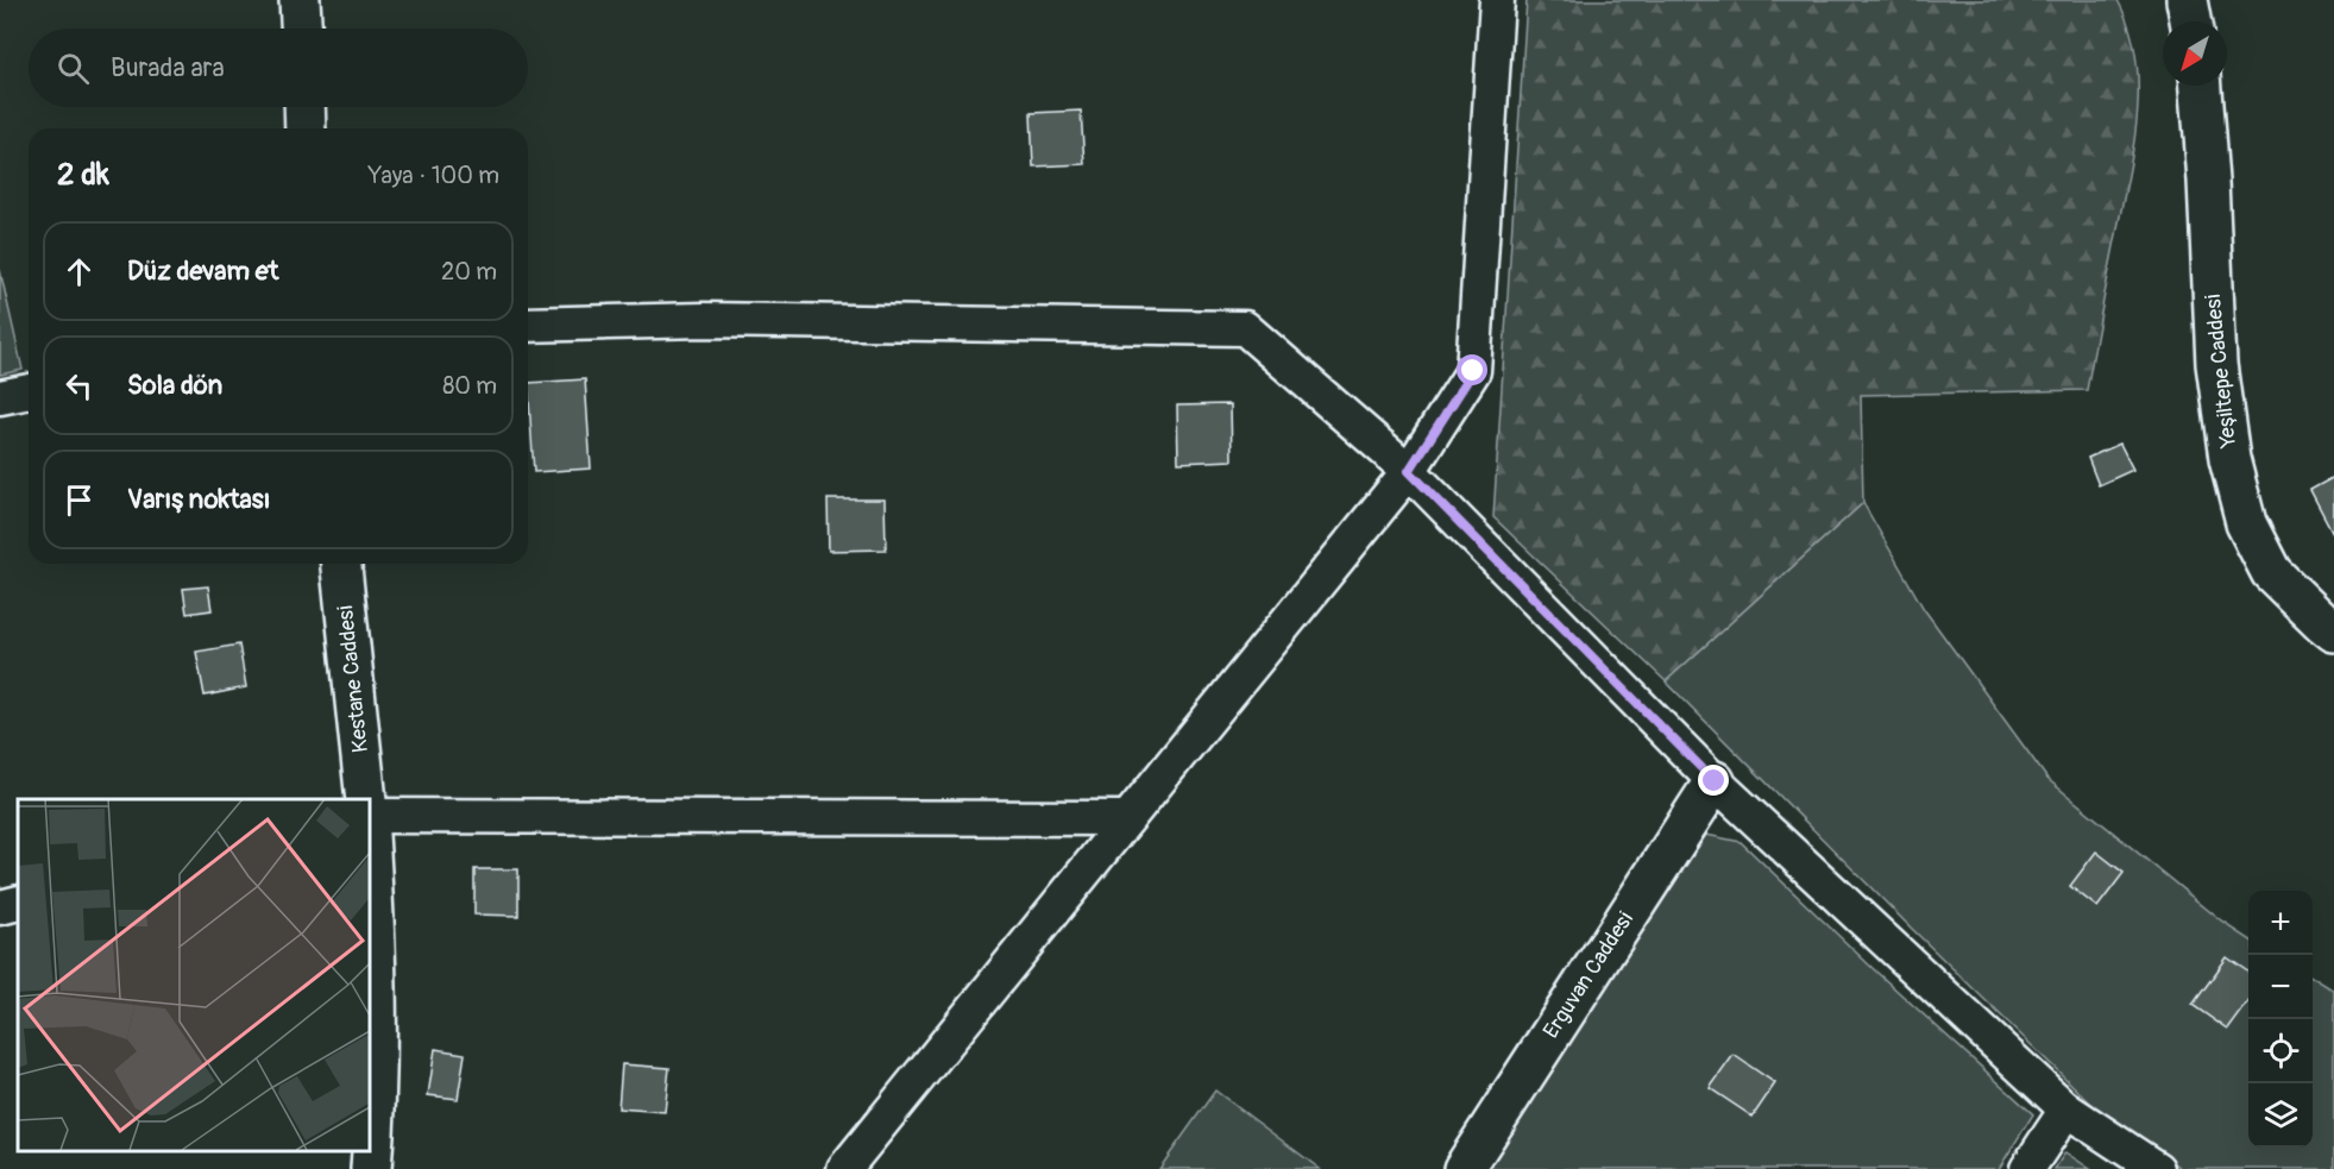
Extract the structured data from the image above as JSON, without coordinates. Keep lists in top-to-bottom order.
{
  "streets": {
    "street": ["Yeşiltepe Caddesi", "Kestane Caddesi", "Erguvan Caddesi"]
  },
  "north": "bottom left",
  "page": {
    "search": "Burada ara",
    "heading": ["2 dk", "Yaya · 100 m"],
    "list": [
      ["Düz devam et", "20 m"],
      ["Sola dön", "80 m"],
      "Varış noktası"
    ],
    "map_buttons": ["+", "−"]
  }
}
